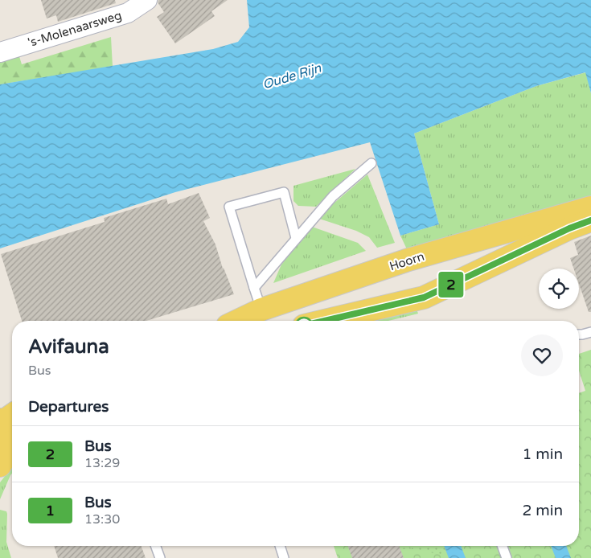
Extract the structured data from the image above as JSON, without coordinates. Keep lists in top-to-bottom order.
{
  "streets": {
    "main road": ["Hoorn"],
    "street": ["'s-Molenaarsweg"]
  },
  "water": ["Oude Rijn"],
  "lines": ["bus line 2"],
  "page": {
    "on_map": "2",
    "heading": [
      ["Avifauna", "Bus"],
      "Departures"
    ],
    "list": [
      {
        "mark": "2",
        "name": "Bus",
        "note": "13:29",
        "value": "1 min"
      },
      {
        "mark": "1",
        "name": "Bus",
        "note": "13:30",
        "value": "2 min"
      }
    ]
  }
}
